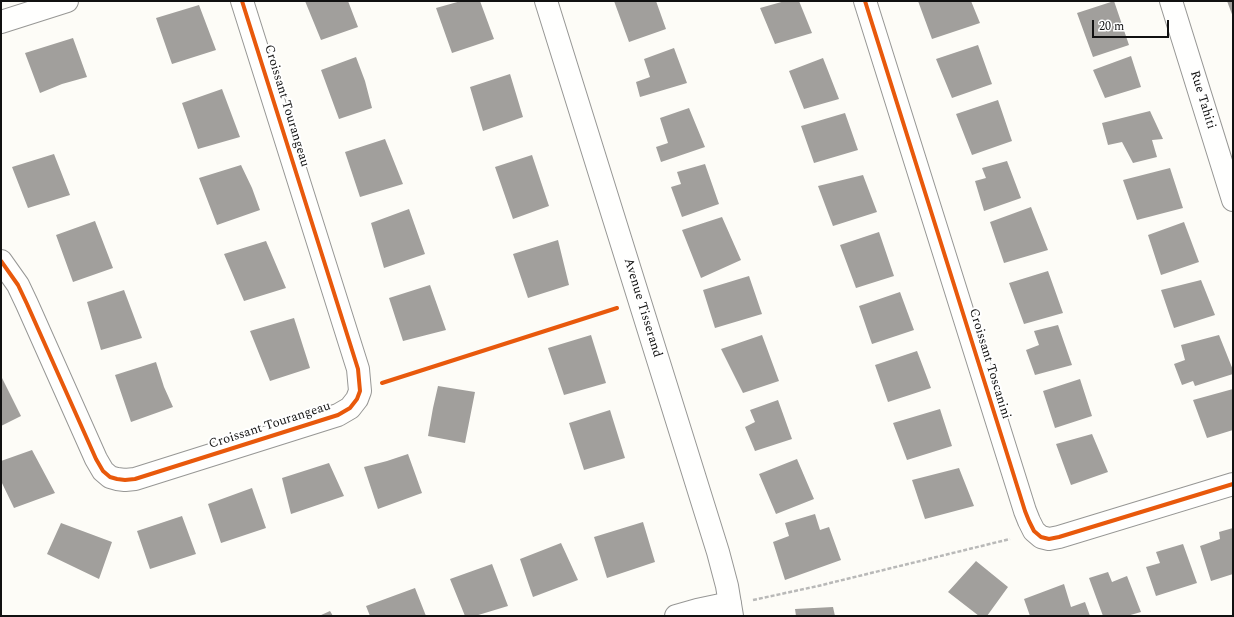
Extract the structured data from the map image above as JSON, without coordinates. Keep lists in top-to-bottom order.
{
  "streets": {
    "street": [
      "Rue Tahiti",
      "Croissant Tourangeau",
      "Avenue Tisserand",
      "Croissant Toscanini"
    ]
  },
  "scale_bar": "20 m"
}
